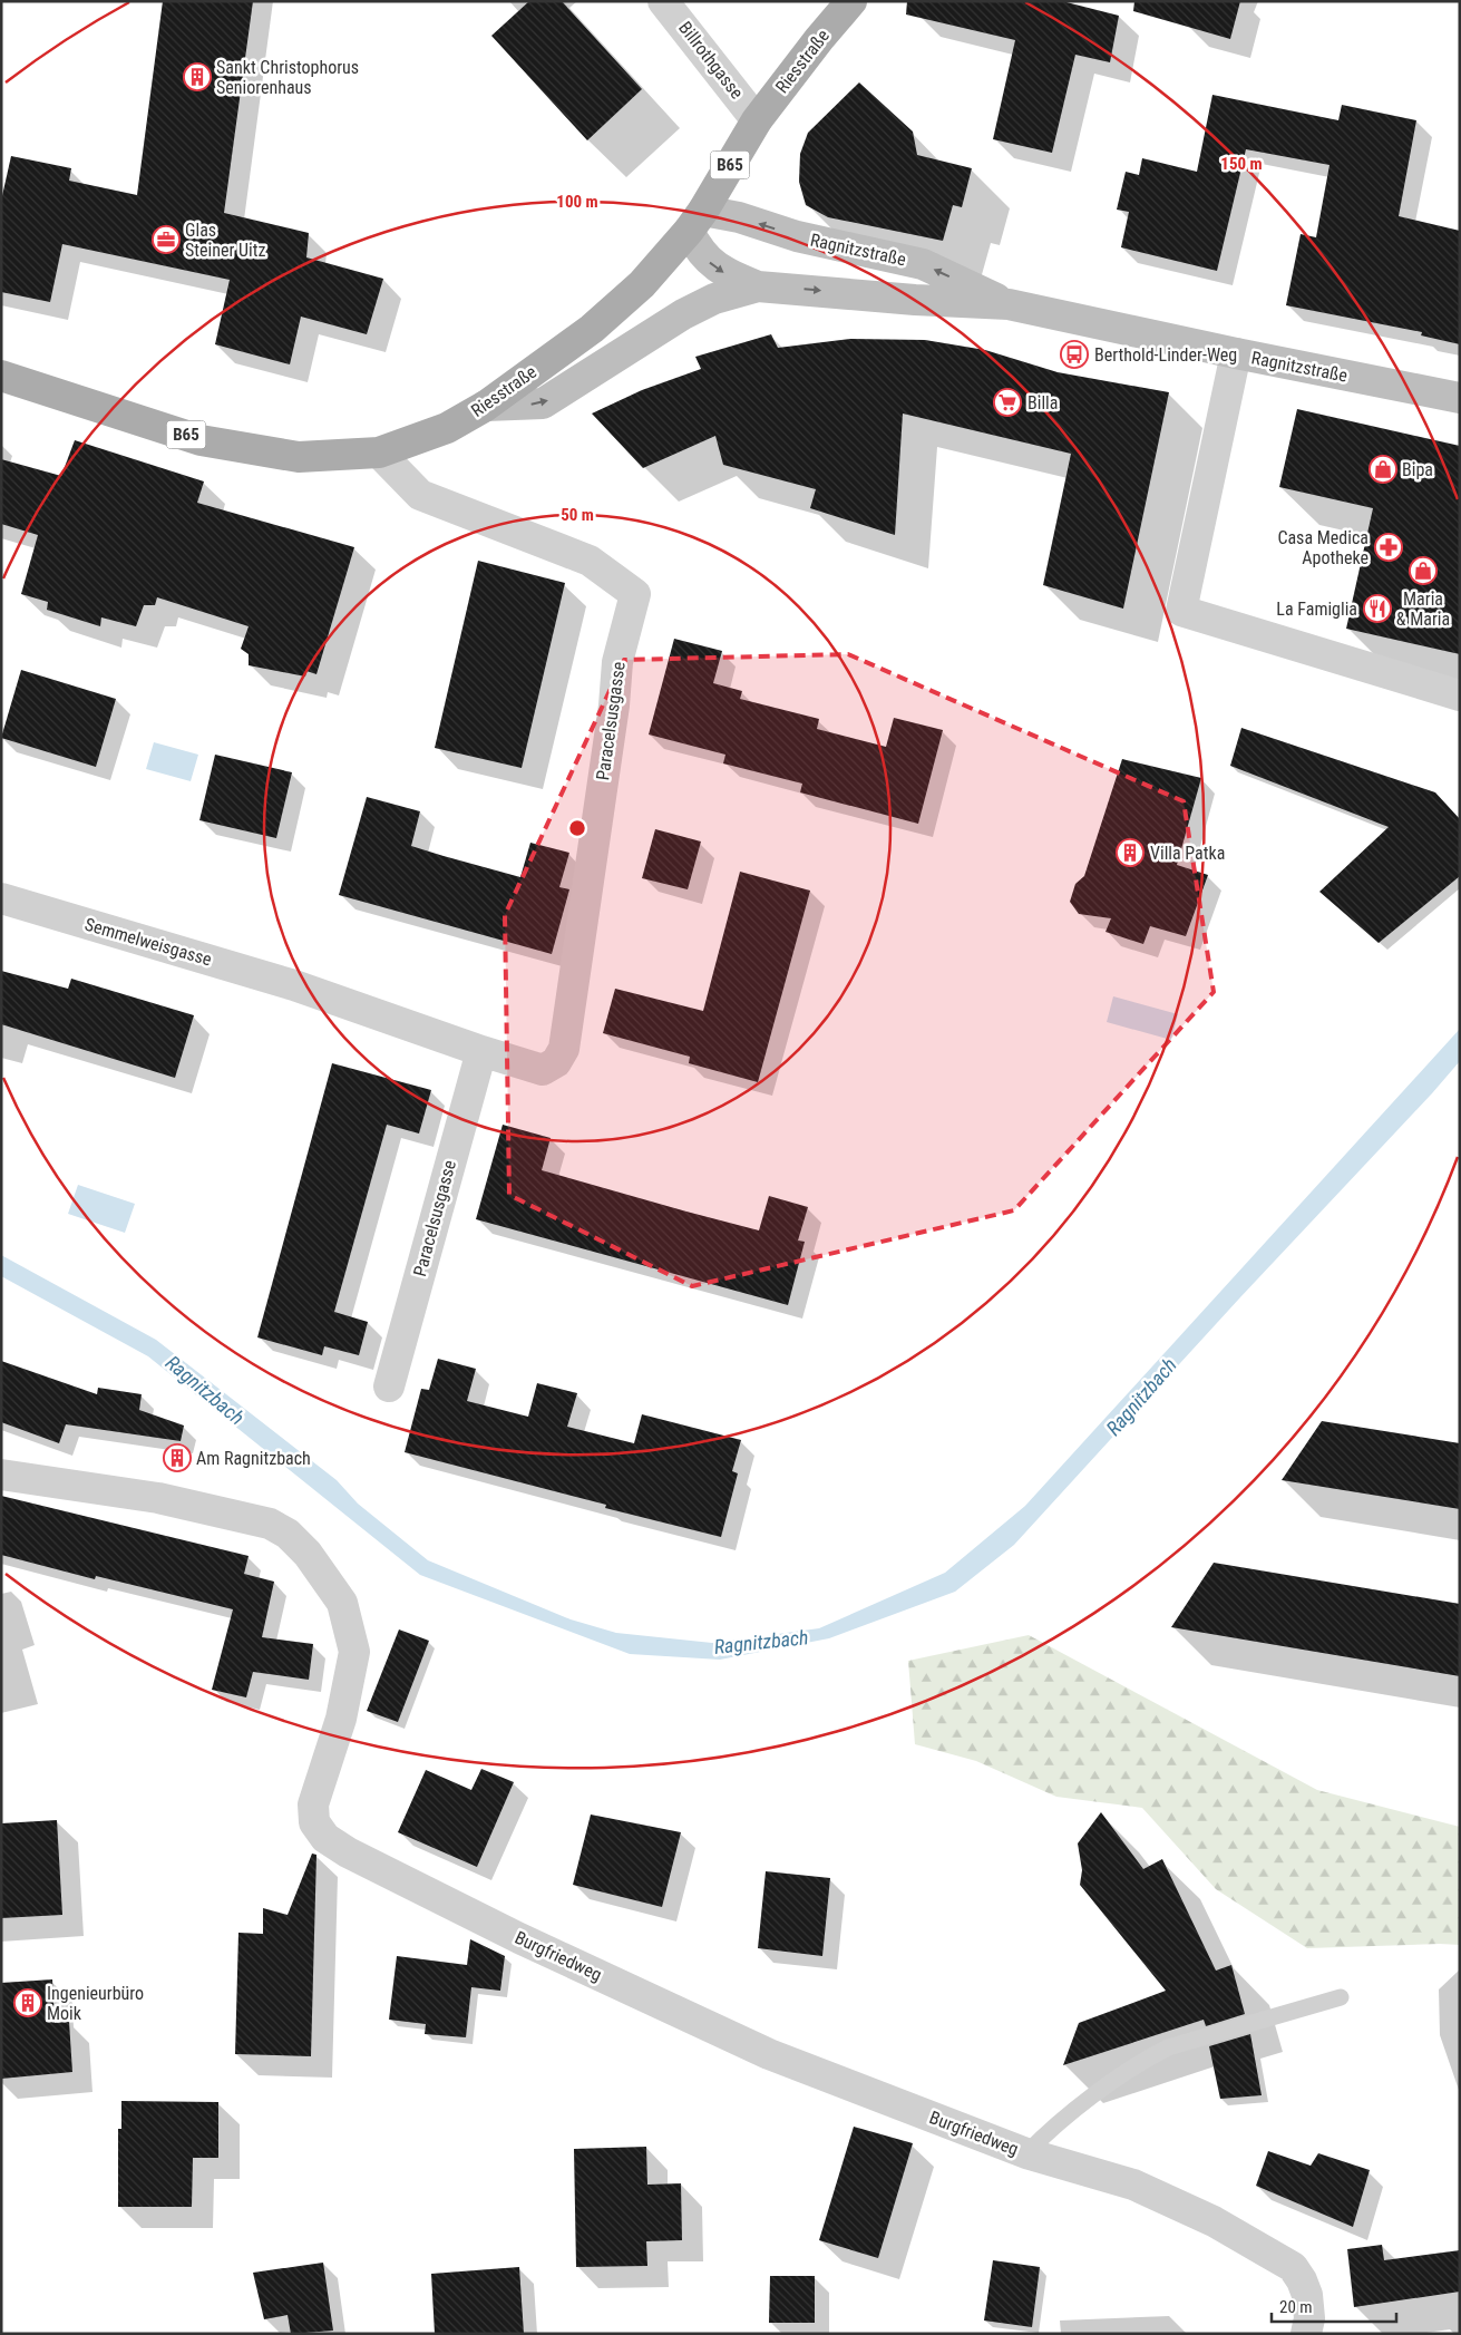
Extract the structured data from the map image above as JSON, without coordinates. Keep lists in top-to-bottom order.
{
  "streets": {
    "main road": ["Riesstraße", "B65", "Ragnitzstraße"],
    "street": [
      "Billrothgasse",
      "Paracelsusgasse",
      "Semmelweisgasse",
      "Burgfriedweg"
    ]
  },
  "crossings": [
    ["Billrothgasse", "Riesstraße"],
    ["Riesstraße", "Ragnitzstraße"],
    ["Riesstraße", "Paracelsusgasse"],
    ["Paracelsusgasse", "Semmelweisgasse"]
  ],
  "water": ["Ragnitzbach"],
  "places": {
    "building": [
      "Sankt Christophorus Seniorenhaus",
      "Villa Patka",
      "Am Ragnitzbach",
      "Ingenieurbüro Moik"
    ],
    "office": ["Glas Steiner Uitz"],
    "bus stop": ["Berthold-Linder-Weg"],
    "supermarket": ["Billa"],
    "shop": ["Bipa", "Maria & Maria"],
    "pharmacy": ["Casa Medica Apotheke"],
    "restaurant": ["La Famiglia"]
  },
  "scale_bar": "20 m",
  "rings": ["150 m", "100 m", "50 m"]
}
